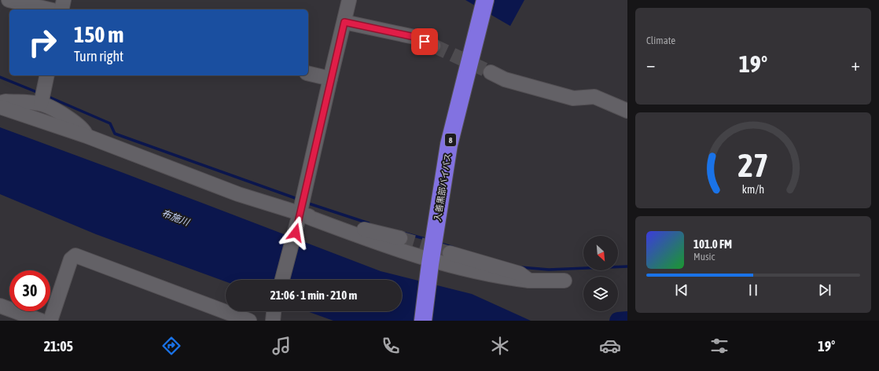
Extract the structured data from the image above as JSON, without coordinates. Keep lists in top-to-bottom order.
{
  "streets": {
    "highway": ["8", "入善黒部バイパス"]
  },
  "water": ["布施川"],
  "north": "bottom right",
  "page": {
    "tile": "Climate",
    "turn": ["150 m", "Turn right"],
    "heat": ["−", "19°", "+"],
    "song": ["101.0 FM", "Music"],
    "limit": "30",
    "trip": "21:06 · 1 min · 210 m",
    "tabs": ["21:05", "19°"],
    "gauge": ["27", "km/h"]
  }
}
